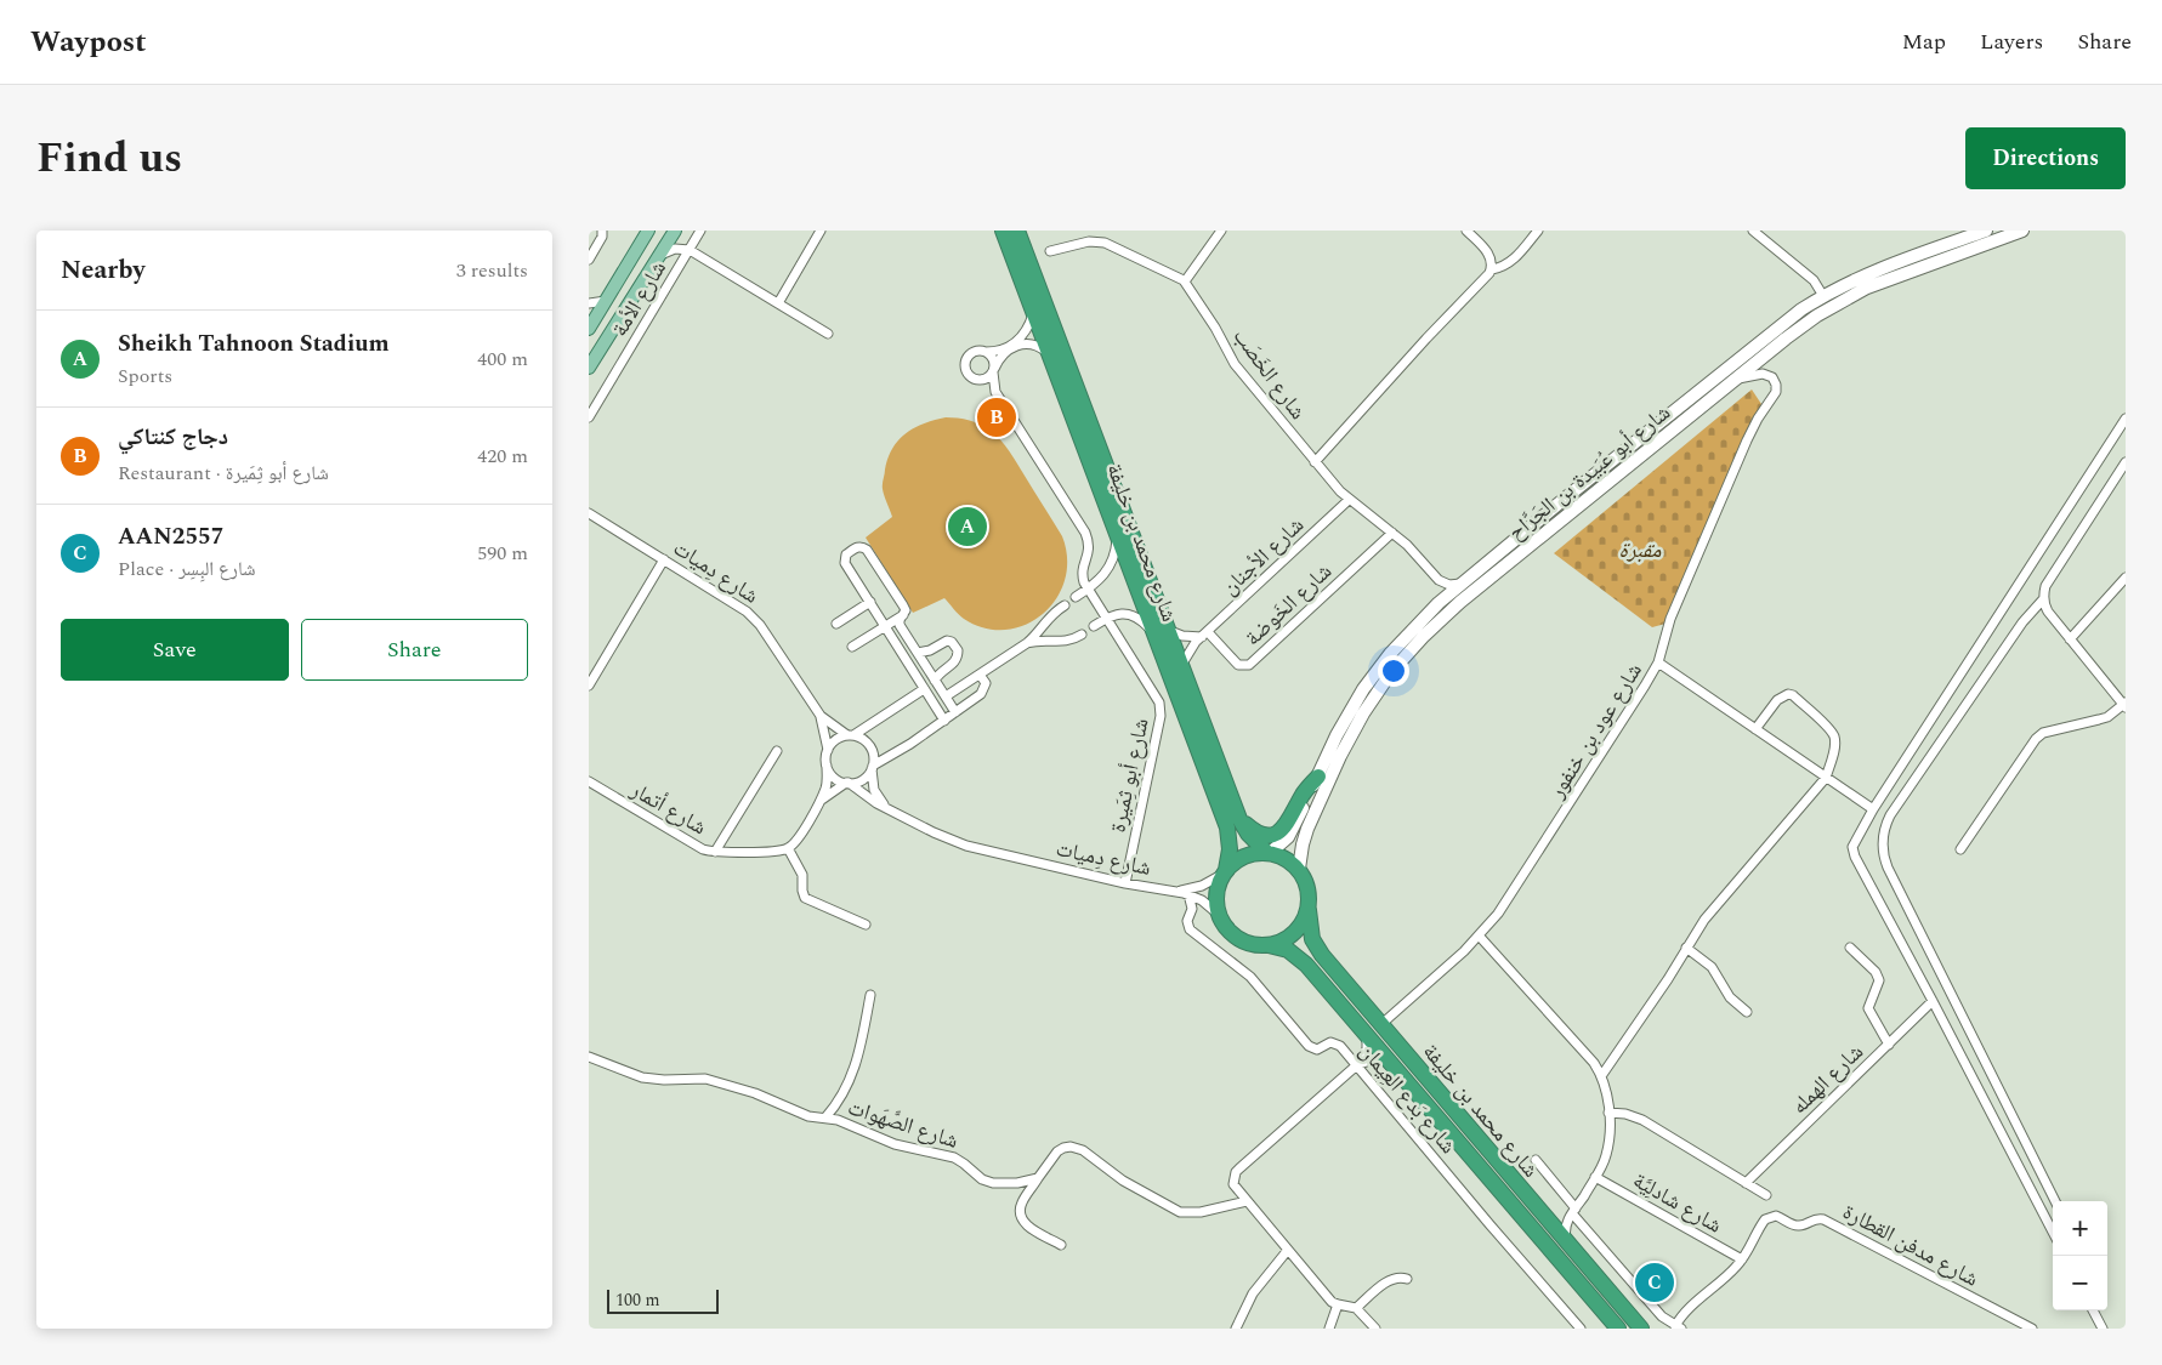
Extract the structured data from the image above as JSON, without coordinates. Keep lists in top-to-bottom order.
{
  "streets": {
    "highway": ["شارع محمد بن خليفة"],
    "main road": ["شارع أبو عُبَيدة بن الجَرَّاح"],
    "street": [
      "شارع الأمة",
      "شارع الخَصَب",
      "شارع الأجنان",
      "شارع دِميات",
      "شارع الخَوضة",
      "شارع عود بن خنفور",
      "شارع أبو ثِمَيرة",
      "شارع أتمار",
      "شارع الهمله",
      "شارع بَدع العِيمان",
      "شارع الصَّهَوات",
      "شارع شادلِيَّة",
      "شارع مدفن القطارة"
    ]
  },
  "crossings": [
    ["شارع الخَصَب", "شارع الأجنان"],
    ["شارع الخَصَب", "شارع الخَوضة"],
    ["شارع أبو عُبَيدة بن الجَرَّاح", "شارع محمد بن خليفة"],
    ["شارع أبو عُبَيدة بن الجَرَّاح", "شارع دِميات"],
    ["شارع أبو عُبَيدة بن الجَرَّاح", "شارع عود بن خنفور"],
    ["شارع محمد بن خليفة", "شارع الأجنان"],
    ["شارع محمد بن خليفة", "شارع دِميات"],
    ["شارع محمد بن خليفة", "شارع عود بن خنفور"],
    ["شارع الأجنان", "شارع الخَوضة"],
    ["شارع دِميات", "شارع أبو ثِمَيرة"],
    ["شارع دِميات", "شارع بَدع العِيمان"],
    ["شارع شادلِيَّة", "شارع مدفن القطارة"]
  ],
  "parks": ["مقبرة"],
  "scale_bar": "100 m",
  "page": {
    "header": "Waypost",
    "nav": ["Map", "Layers", "Share"],
    "title": "Find us",
    "buttons": [
      "Directions",
      ["Save", "Share"]
    ],
    "heading": ["Nearby", "3 results"],
    "list": [
      {
        "mark": "A",
        "name": "Sheikh Tahnoon Stadium",
        "note": "Sports",
        "value": "400 m"
      },
      {
        "mark": "B",
        "name": "دجاج كنتاكي",
        "note": "Restaurant · شارع أبو ثِمَيرة",
        "value": "420 m"
      },
      {
        "mark": "C",
        "name": "AAN2557",
        "note": "Place · شارع البِسِر",
        "value": "590 m"
      }
    ],
    "pins": ["B", "A", "C"],
    "map_buttons": ["+", "−"],
    "scale": "100 m"
  }
}
